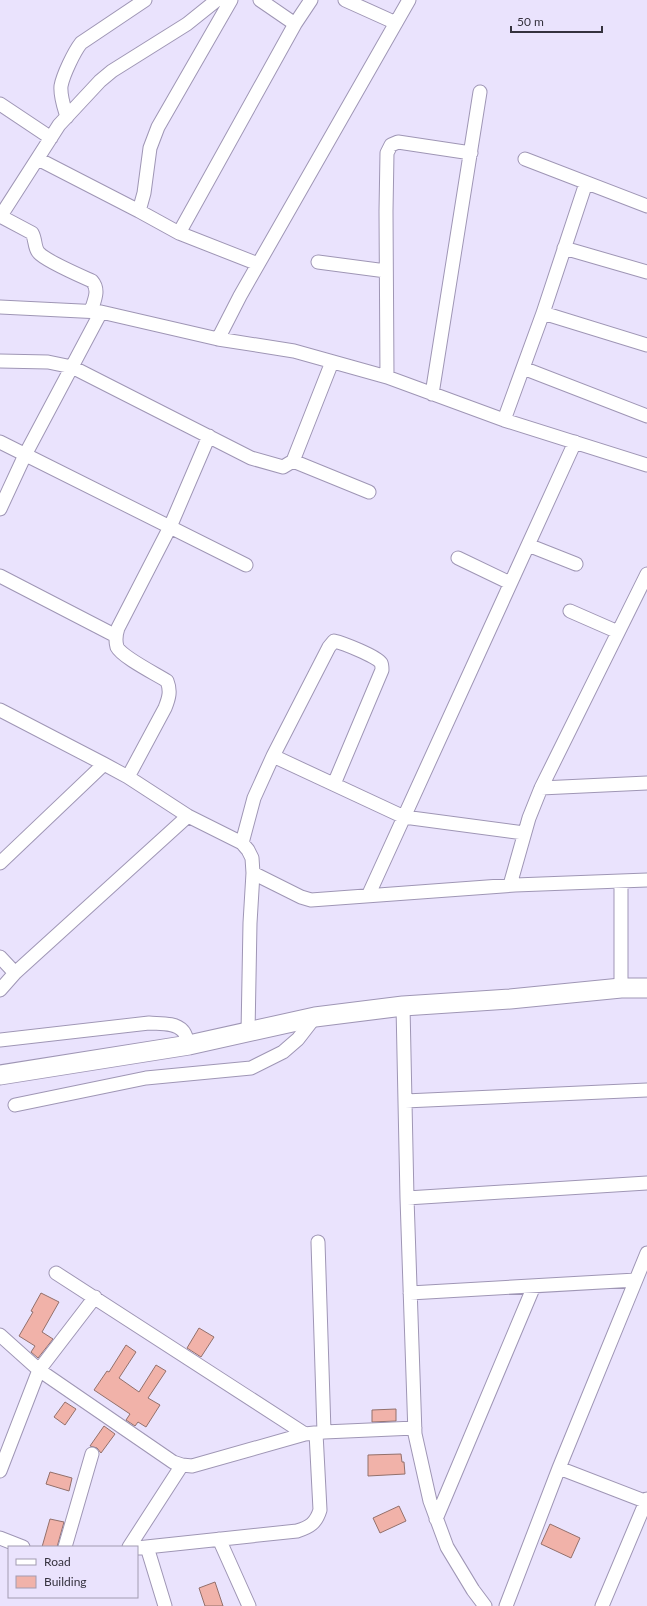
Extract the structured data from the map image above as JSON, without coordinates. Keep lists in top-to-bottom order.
{
  "legend": ["Road", "Building"],
  "scale_bar": "50 m"
}
